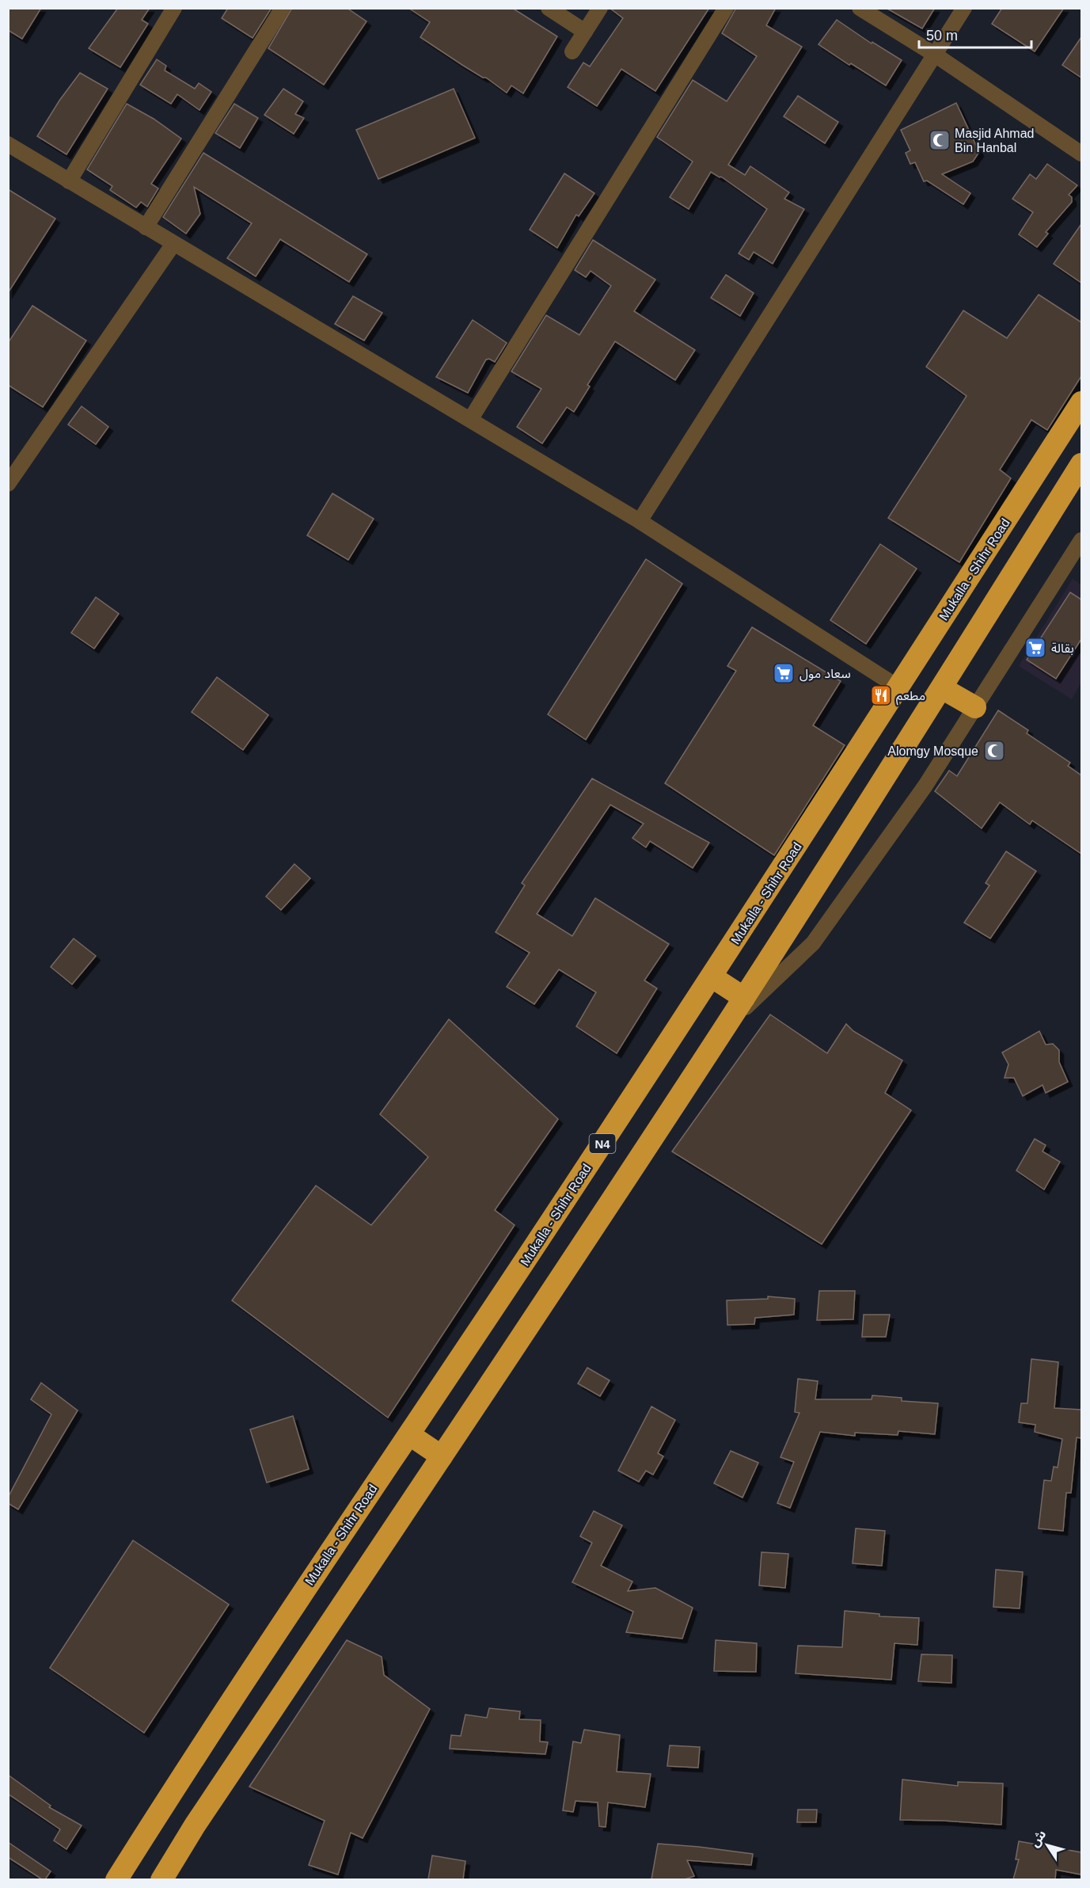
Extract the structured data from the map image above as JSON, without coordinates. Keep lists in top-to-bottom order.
{
  "streets": {
    "highway": ["Mukalla - Shihr Road", "N4"]
  },
  "places": {
    "mosque": ["Masjid Ahmad Bin Hanbal", "Alomgy Mosque"],
    "supermarket": ["بقالة", "سعاد مول"],
    "restaurant": ["مطعم"]
  },
  "scale_bar": "50 m",
  "north": "top left"
}
